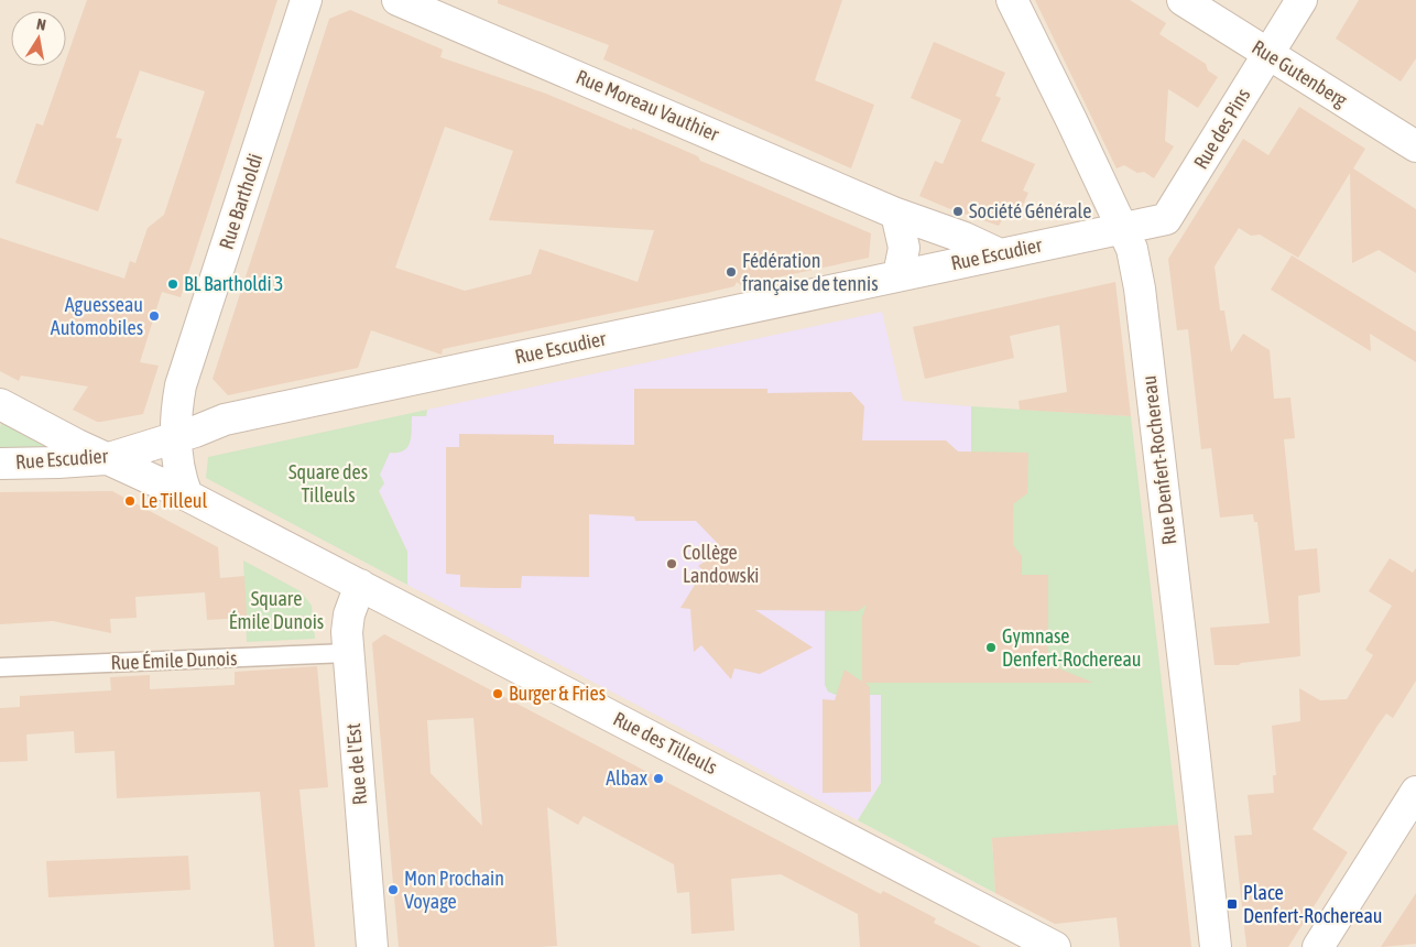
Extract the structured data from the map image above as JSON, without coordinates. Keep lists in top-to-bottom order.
{
  "streets": {
    "street": [
      "Rue Gutenberg",
      "Rue Moreau Vauthier",
      "Rue des Pins",
      "Rue Bartholdi",
      "Rue Escudier",
      "Rue Denfert-Rochereau",
      "Rue des Tilleuls",
      "Rue de l'Est"
    ],
    "lane": ["Rue Émile Dunois"]
  },
  "crossings": [
    ["Rue Gutenberg", "Rue des Pins"],
    ["Rue Moreau Vauthier", "Rue Escudier"],
    ["Rue des Pins", "Rue Escudier"],
    ["Rue des Pins", "Rue Denfert-Rochereau"],
    ["Rue Bartholdi", "Rue Escudier"],
    ["Rue Escudier", "Rue Denfert-Rochereau"],
    ["Rue Escudier", "Rue des Tilleuls"],
    ["Rue Émile Dunois", "Rue de l'Est"],
    ["Rue des Tilleuls", "Rue de l'Est"]
  ],
  "parks": ["Square des Tilleuls", "Square Émile Dunois"],
  "places": {
    "other": [
      "Société Générale",
      "Fédération française de tennis",
      "BL Bartholdi 3",
      "Aguesseau Automobiles",
      "Le Tilleul",
      "Collège Landowski",
      "Gymnase Denfert-Rochereau",
      "Burger & Fries",
      "Albax",
      "Mon Prochain Voyage"
    ],
    "transit": ["Place Denfert-Rochereau"]
  },
  "north": "top"
}
